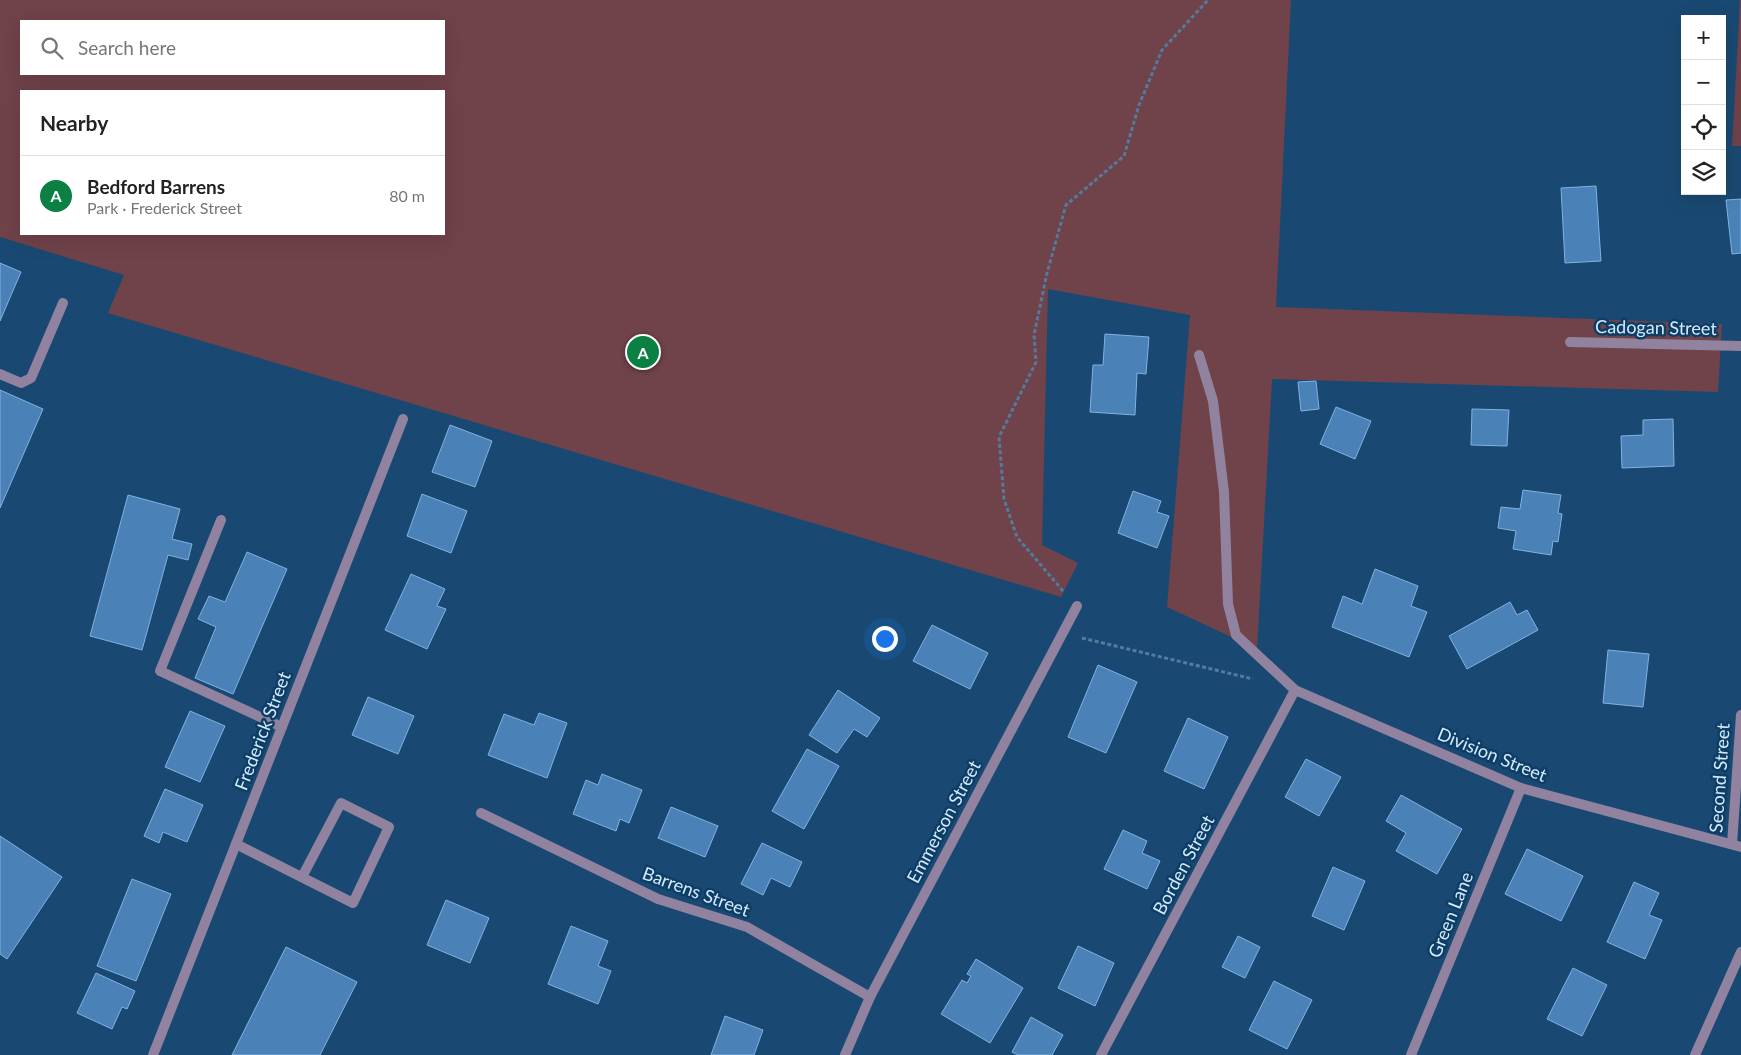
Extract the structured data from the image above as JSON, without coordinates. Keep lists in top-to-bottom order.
{
  "streets": {
    "street": [
      "Cadogan Street",
      "Frederick Street",
      "Division Street",
      "Second Street",
      "Emmerson Street",
      "Borden Street",
      "Barrens Street",
      "Green Lane"
    ]
  },
  "crossings": [
    ["Division Street", "Second Street"],
    ["Division Street", "Borden Street"],
    ["Division Street", "Green Lane"],
    ["Emmerson Street", "Barrens Street"]
  ],
  "page": {
    "map_buttons": ["+", "−"],
    "search": "Search here",
    "heading": "Nearby",
    "list": [
      {
        "mark": "A",
        "name": "Bedford Barrens",
        "note": "Park · Frederick Street",
        "value": "80 m"
      }
    ],
    "pins": "A"
  }
}
